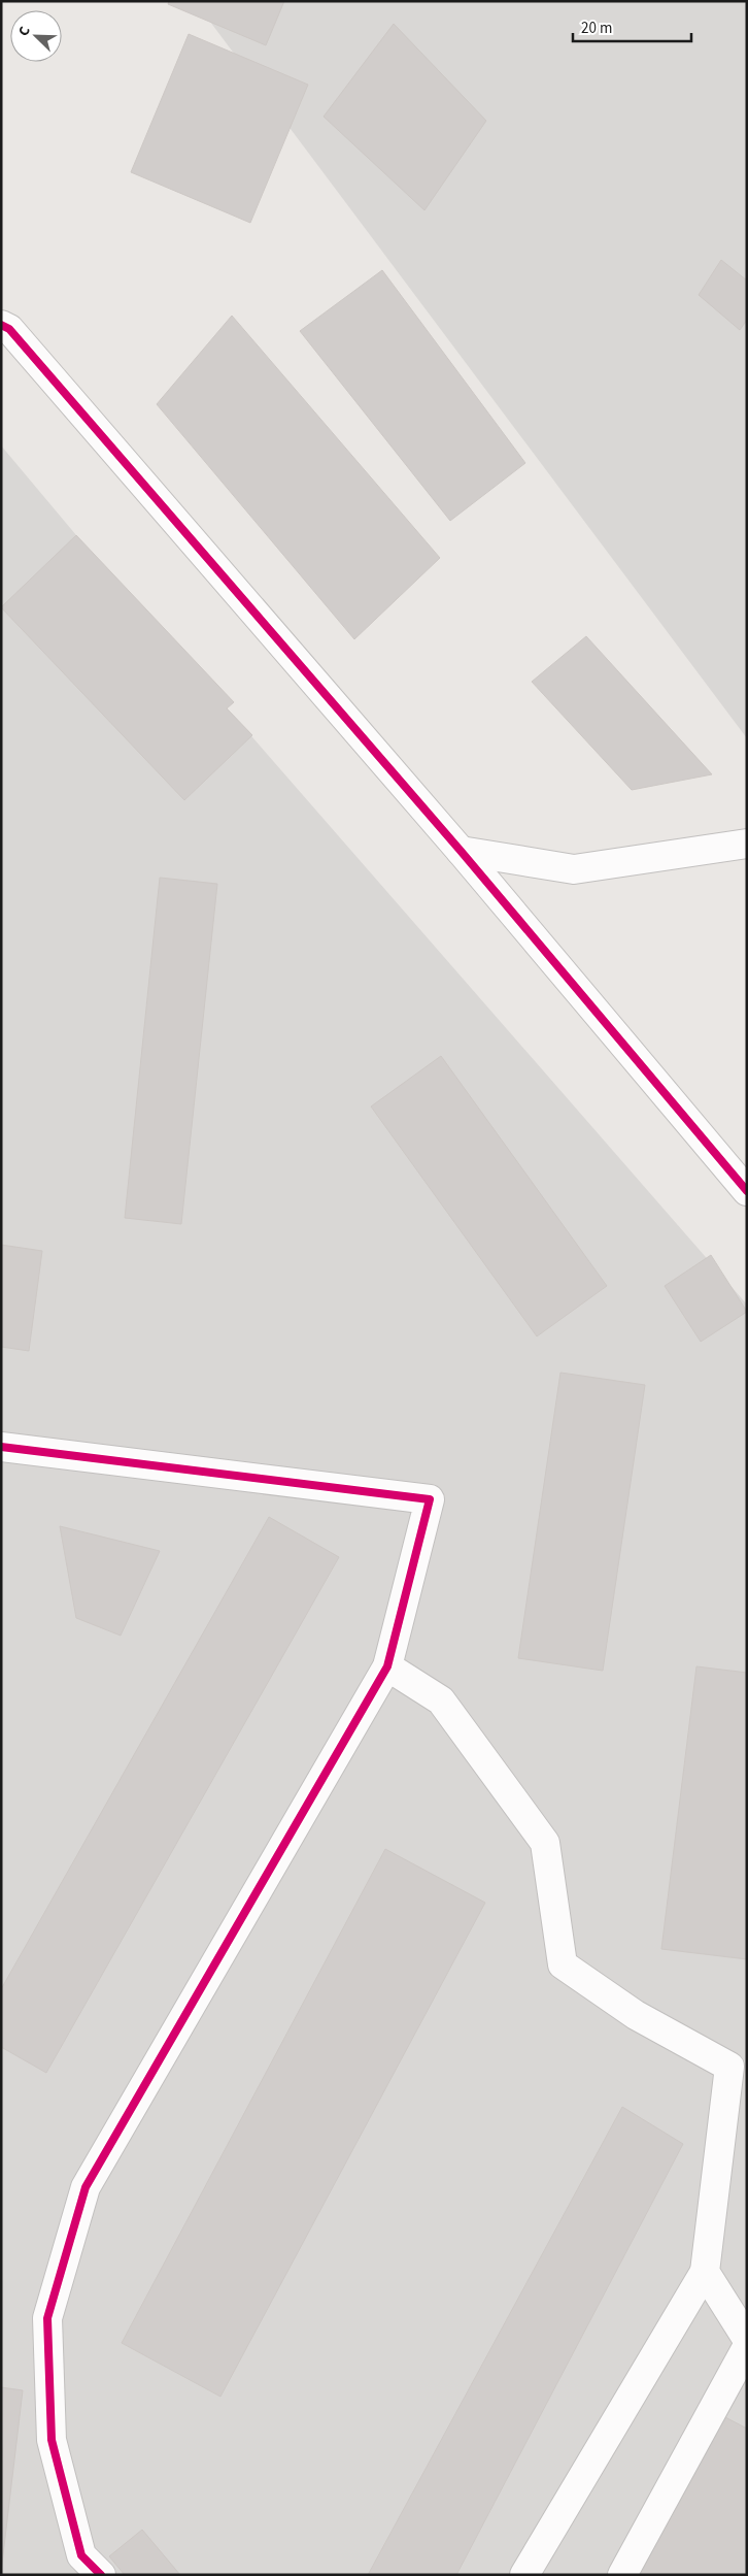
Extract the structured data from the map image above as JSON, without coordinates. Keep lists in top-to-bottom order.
{
  "scale_bar": "20 m",
  "north": "top left"
}
